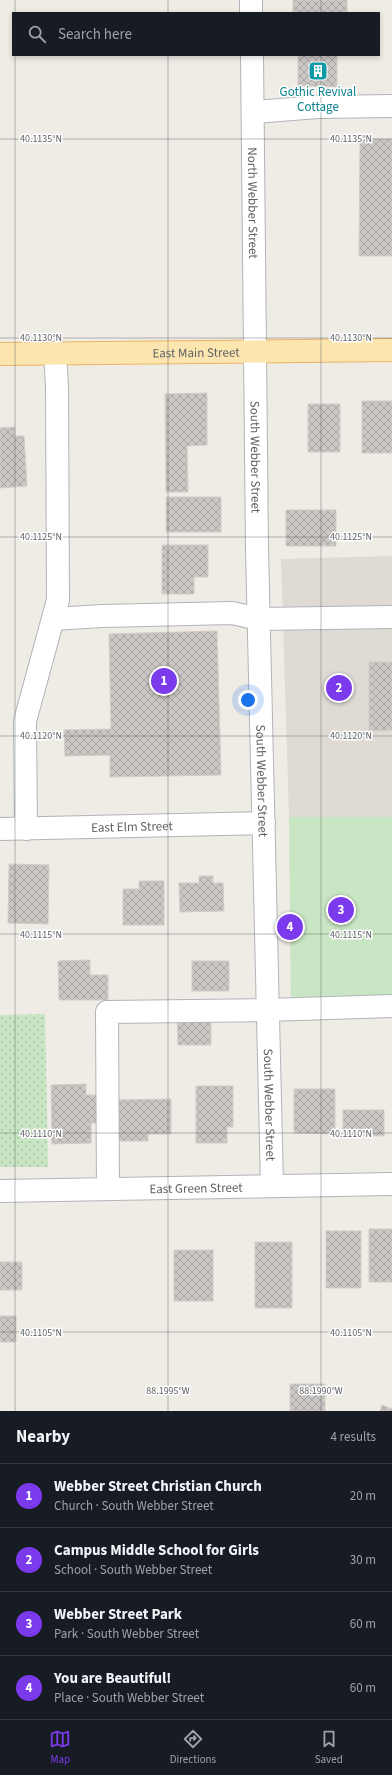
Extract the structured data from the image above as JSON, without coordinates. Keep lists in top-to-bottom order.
{
  "streets": {
    "main road": ["East Main Street"],
    "street": [
      "North Webber Street",
      "South Webber Street",
      "East Elm Street",
      "East Green Street"
    ]
  },
  "crossings": [
    ["North Webber Street", "East Main Street"],
    ["North Webber Street", "South Webber Street"],
    ["East Main Street", "South Webber Street"],
    ["South Webber Street", "East Elm Street"],
    ["South Webber Street", "East Green Street"]
  ],
  "places": {
    "building": ["Gothic Revival Cottage"]
  },
  "page": {
    "search": "Search here",
    "pins": [
      "1",
      "2",
      "3",
      "4"
    ],
    "heading": ["Nearby", "4 results"],
    "list": [
      {
        "mark": "1",
        "name": "Webber Street Christian Church",
        "note": "Church · South Webber Street",
        "value": "20 m"
      },
      {
        "mark": "2",
        "name": "Campus Middle School for Girls",
        "note": "School · South Webber Street",
        "value": "30 m"
      },
      {
        "mark": "3",
        "name": "Webber Street Park",
        "note": "Park · South Webber Street",
        "value": "60 m"
      },
      {
        "mark": "4",
        "name": "You are Beautiful!",
        "note": "Place · South Webber Street",
        "value": "60 m"
      }
    ],
    "nav": ["Map", "Directions", "Saved"]
  },
  "coordinates": [
    "40.1135°N",
    "40.1130°N",
    "40.1125°N",
    "40.1120°N",
    "40.1115°N",
    "40.1110°N",
    "40.1105°N",
    "88.1995°W",
    "88.1990°W"
  ]
}
